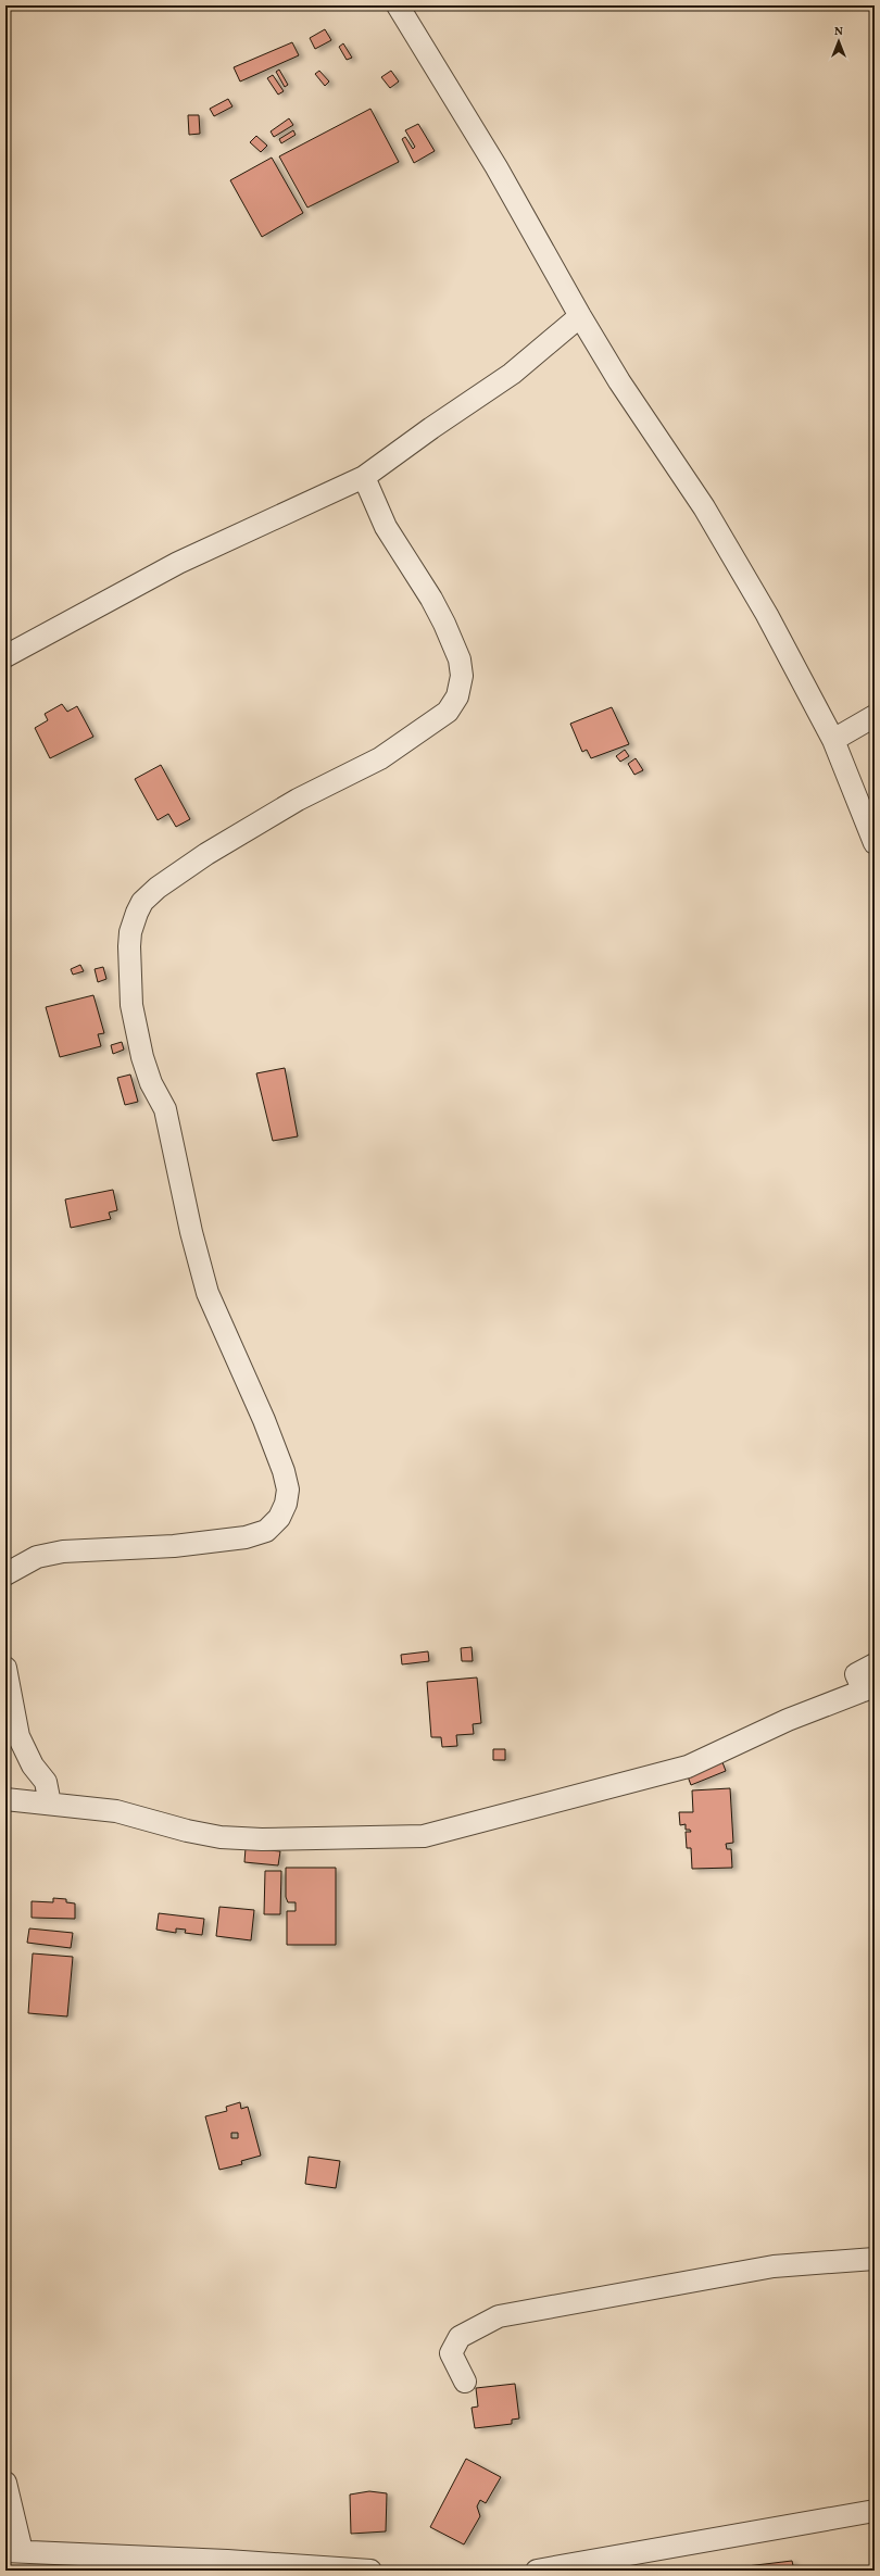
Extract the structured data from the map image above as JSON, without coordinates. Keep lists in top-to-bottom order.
{
  "north": "top"
}
